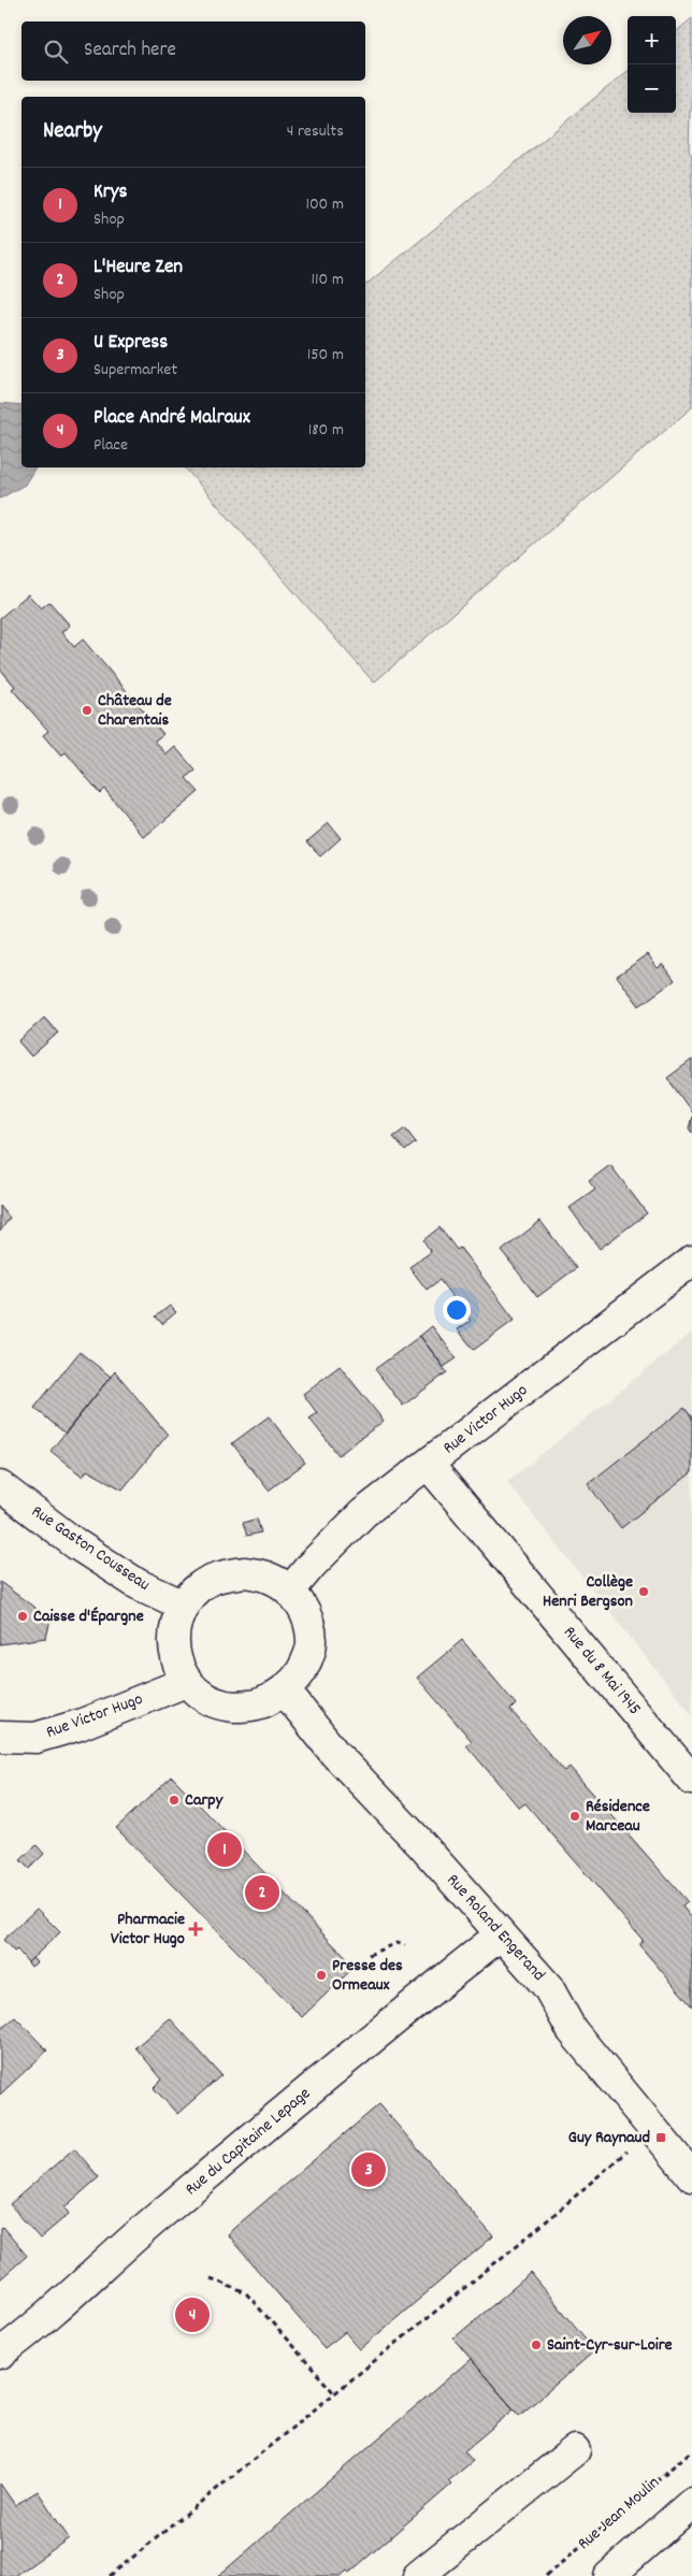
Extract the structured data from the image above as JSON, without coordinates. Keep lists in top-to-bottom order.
{
  "streets": {
    "street": [
      "Rue Victor Hugo",
      "Rue Gaston Cousseau",
      "Rue du 8 Mai 1945",
      "Rue Roland Engerand",
      "Rue du Capitaine Lepage"
    ],
    "path": ["Rue Jean Moulin"]
  },
  "crossings": [
    ["Rue Victor Hugo", "Rue Gaston Cousseau"],
    ["Rue Victor Hugo", "Rue du 8 Mai 1945"],
    ["Rue Victor Hugo", "Rue Roland Engerand"],
    ["Rue Gaston Cousseau", "Rue Roland Engerand"],
    ["Rue Roland Engerand", "Rue du Capitaine Lepage"]
  ],
  "places": {
    "other": [
      "Château de Charentais",
      "Collège Henri Bergson",
      "Caisse d'Épargne",
      "Carpy",
      "Résidence Marceau",
      "Presse des Ormeaux",
      "Saint-Cyr-sur-Loire"
    ],
    "health": ["Pharmacie Victor Hugo"],
    "transit": ["Guy Raynaud"]
  },
  "north": "top right",
  "page": {
    "map_buttons": ["+", "−"],
    "search": "Search here",
    "heading": ["Nearby", "4 results"],
    "list": [
      {
        "mark": "1",
        "name": "Krys",
        "note": "Shop",
        "value": "100 m"
      },
      {
        "mark": "2",
        "name": "L'Heure Zen",
        "note": "Shop",
        "value": "110 m"
      },
      {
        "mark": "3",
        "name": "U Express",
        "note": "Supermarket",
        "value": "150 m"
      },
      {
        "mark": "4",
        "name": "Place André Malraux",
        "note": "Place",
        "value": "180 m"
      }
    ],
    "pins": [
      "1",
      "2",
      "3",
      "4"
    ]
  }
}
